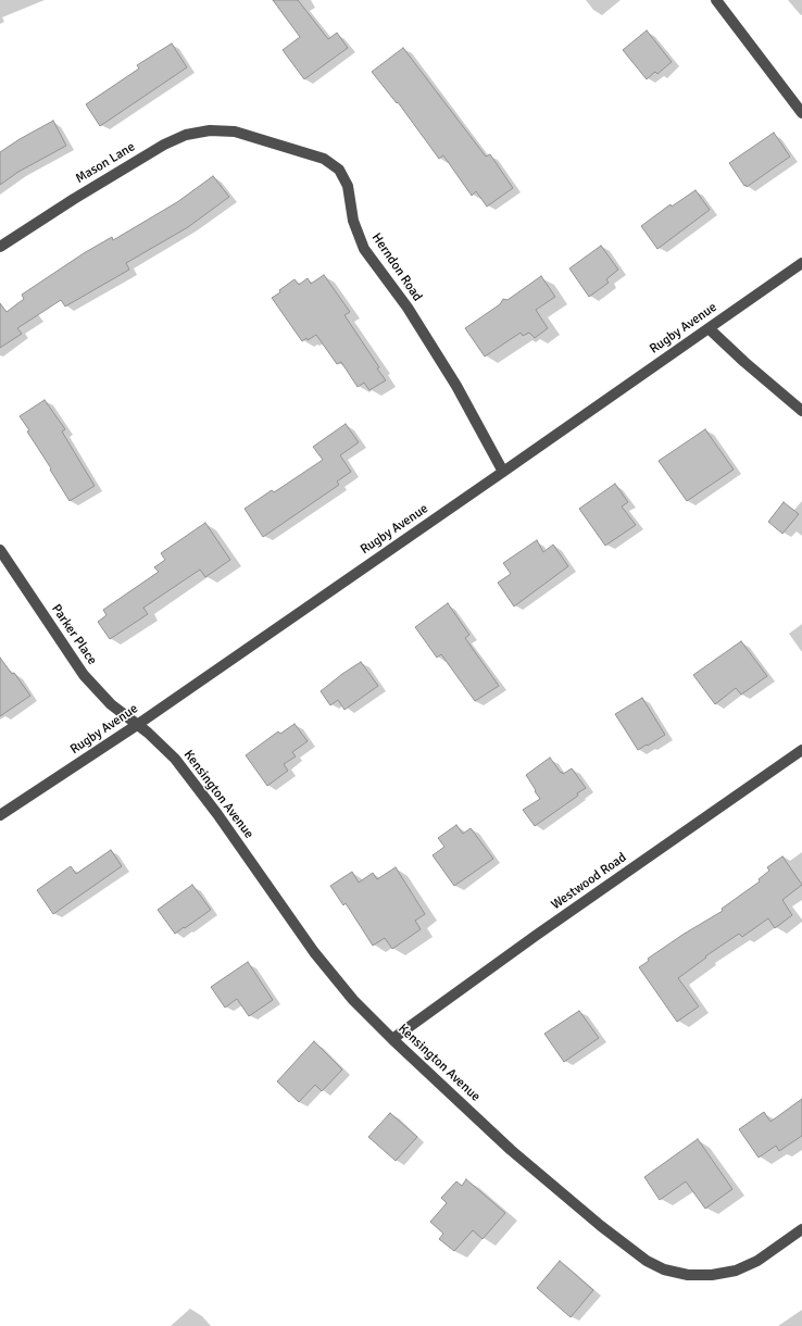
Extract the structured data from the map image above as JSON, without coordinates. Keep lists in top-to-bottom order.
{
  "streets": {
    "street": [
      "Mason Lane",
      "Herndon Road",
      "Rugby Avenue",
      "Parker Place",
      "Kensington Avenue",
      "Westwood Road"
    ]
  },
  "crossings": [
    ["Mason Lane", "Herndon Road"],
    ["Herndon Road", "Rugby Avenue"],
    ["Rugby Avenue", "Parker Place"],
    ["Rugby Avenue", "Kensington Avenue"],
    ["Parker Place", "Kensington Avenue"],
    ["Kensington Avenue", "Westwood Road"]
  ]
}
